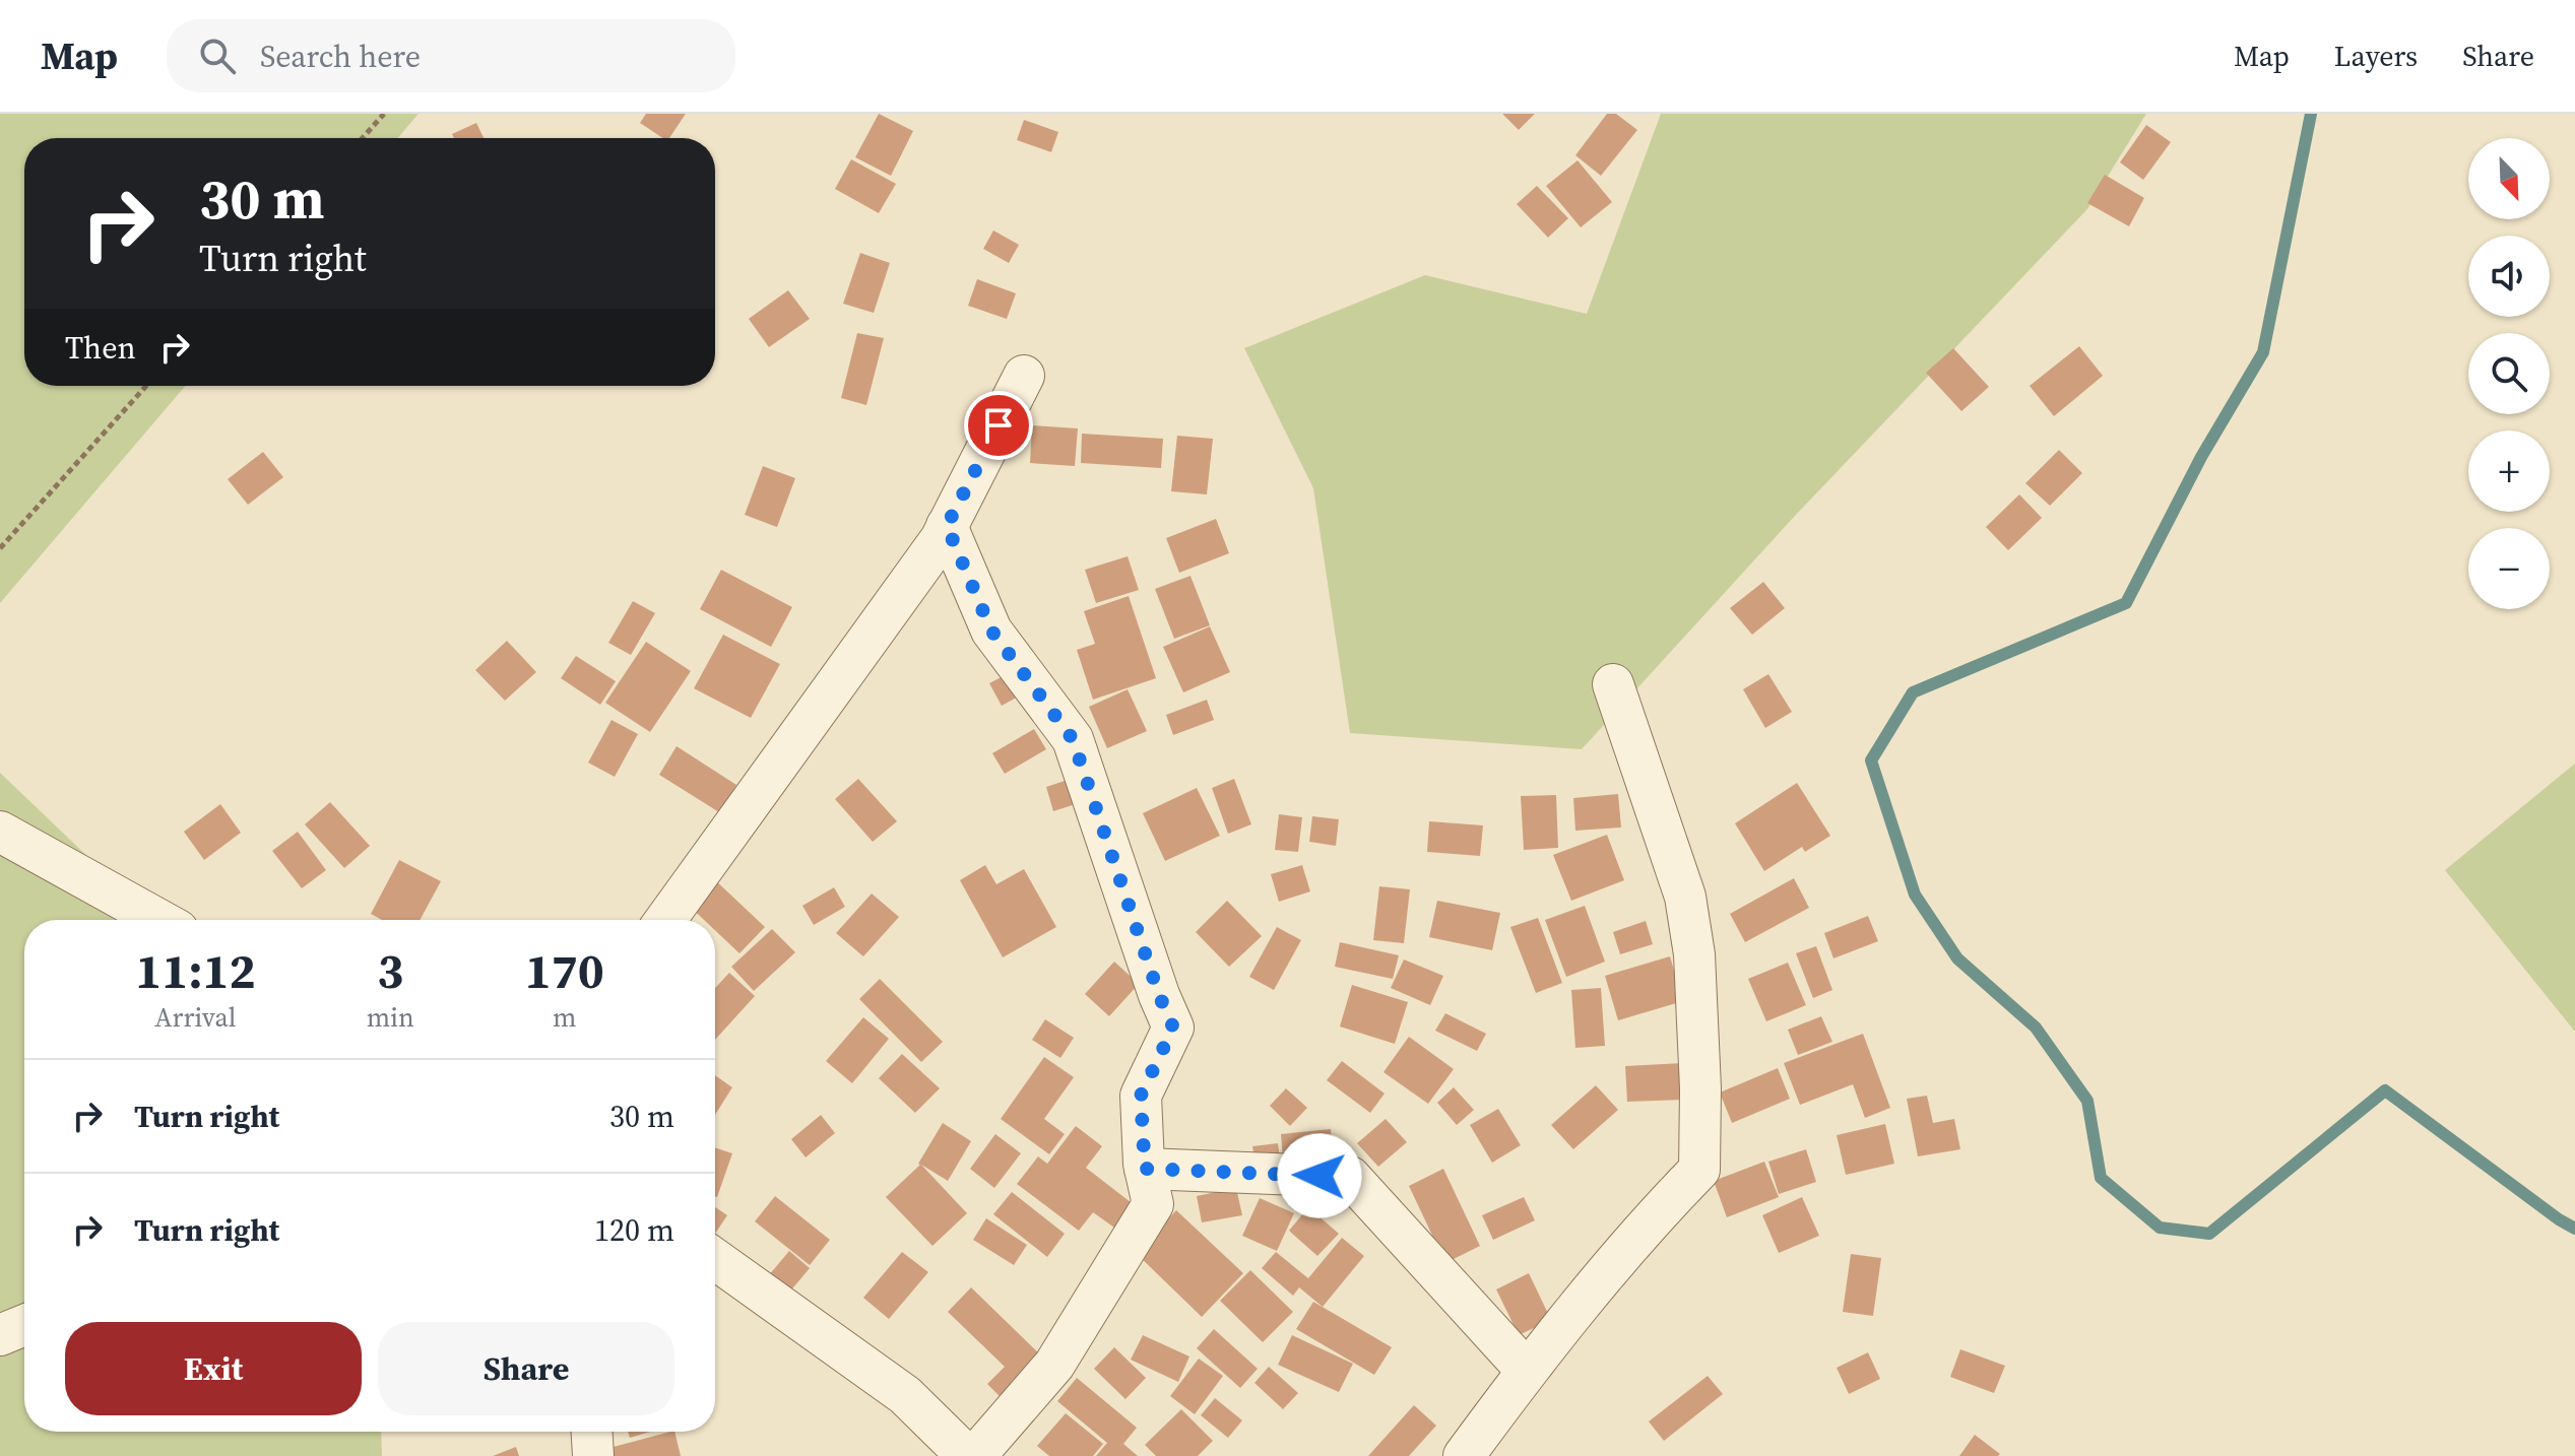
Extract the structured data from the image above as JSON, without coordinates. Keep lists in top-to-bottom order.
{
  "north": "bottom right",
  "page": {
    "header": "Map",
    "search": "Search here",
    "nav": ["Map", "Layers", "Share"],
    "map_buttons": ["+", "−"],
    "turn": ["30 m", "Turn right"],
    "then": "Then",
    "eta": [
      "11:12",
      "Arrival",
      "3",
      "min",
      "170",
      "m"
    ],
    "list": [
      {
        "name": "Turn right",
        "value": "30 m"
      },
      {
        "name": "Turn right",
        "value": "120 m"
      }
    ],
    "buttons": ["Exit", "Share"]
  }
}
